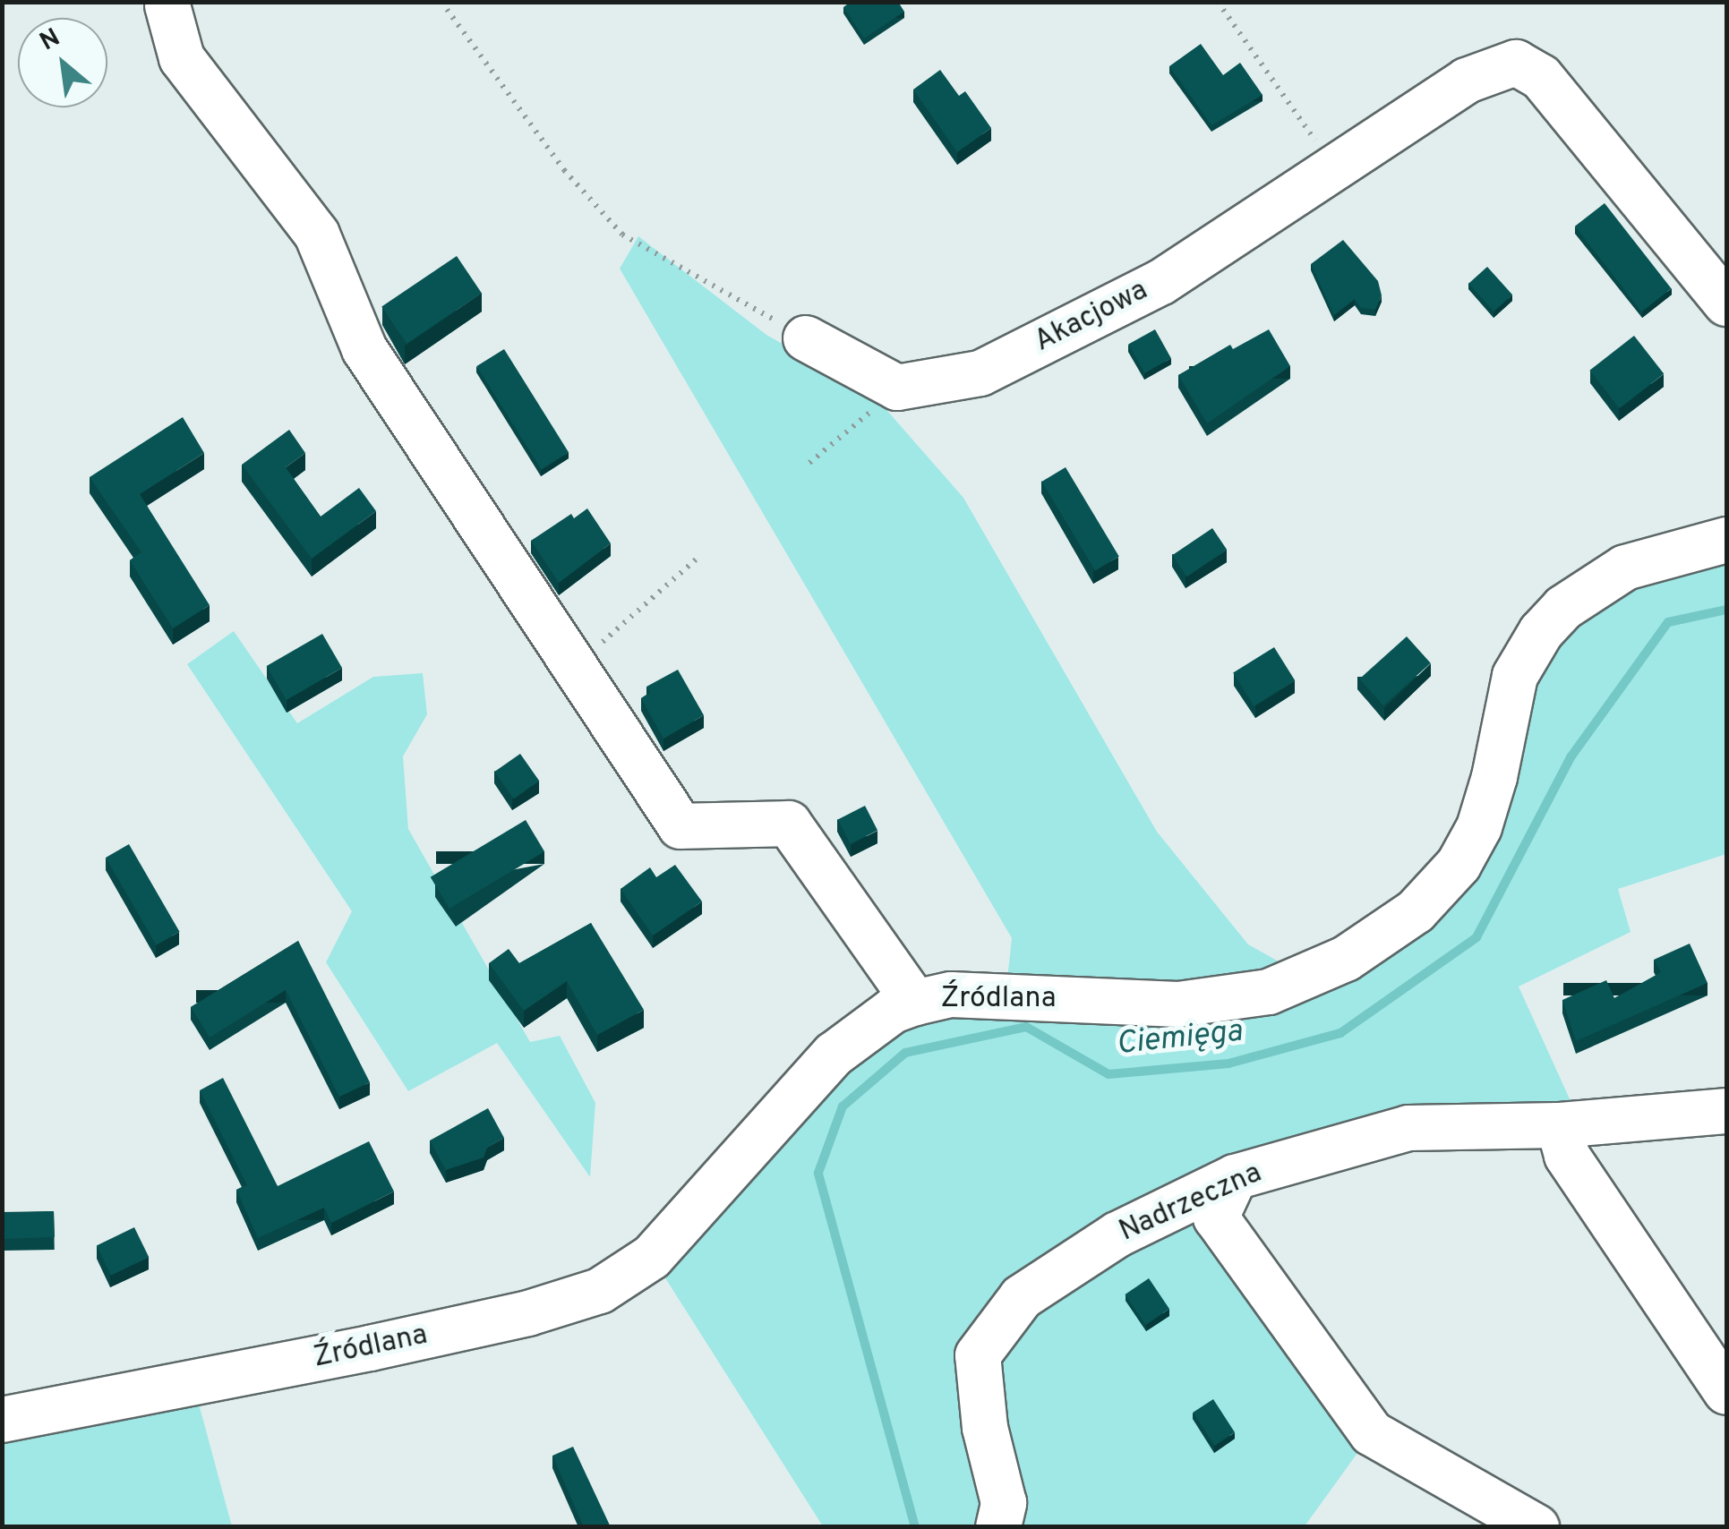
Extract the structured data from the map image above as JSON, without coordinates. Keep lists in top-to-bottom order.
{
  "streets": {
    "street": ["Akacjowa", "Źródlana", "Nadrzeczna"]
  },
  "water": ["Ciemięga"],
  "north": "top left"
}
